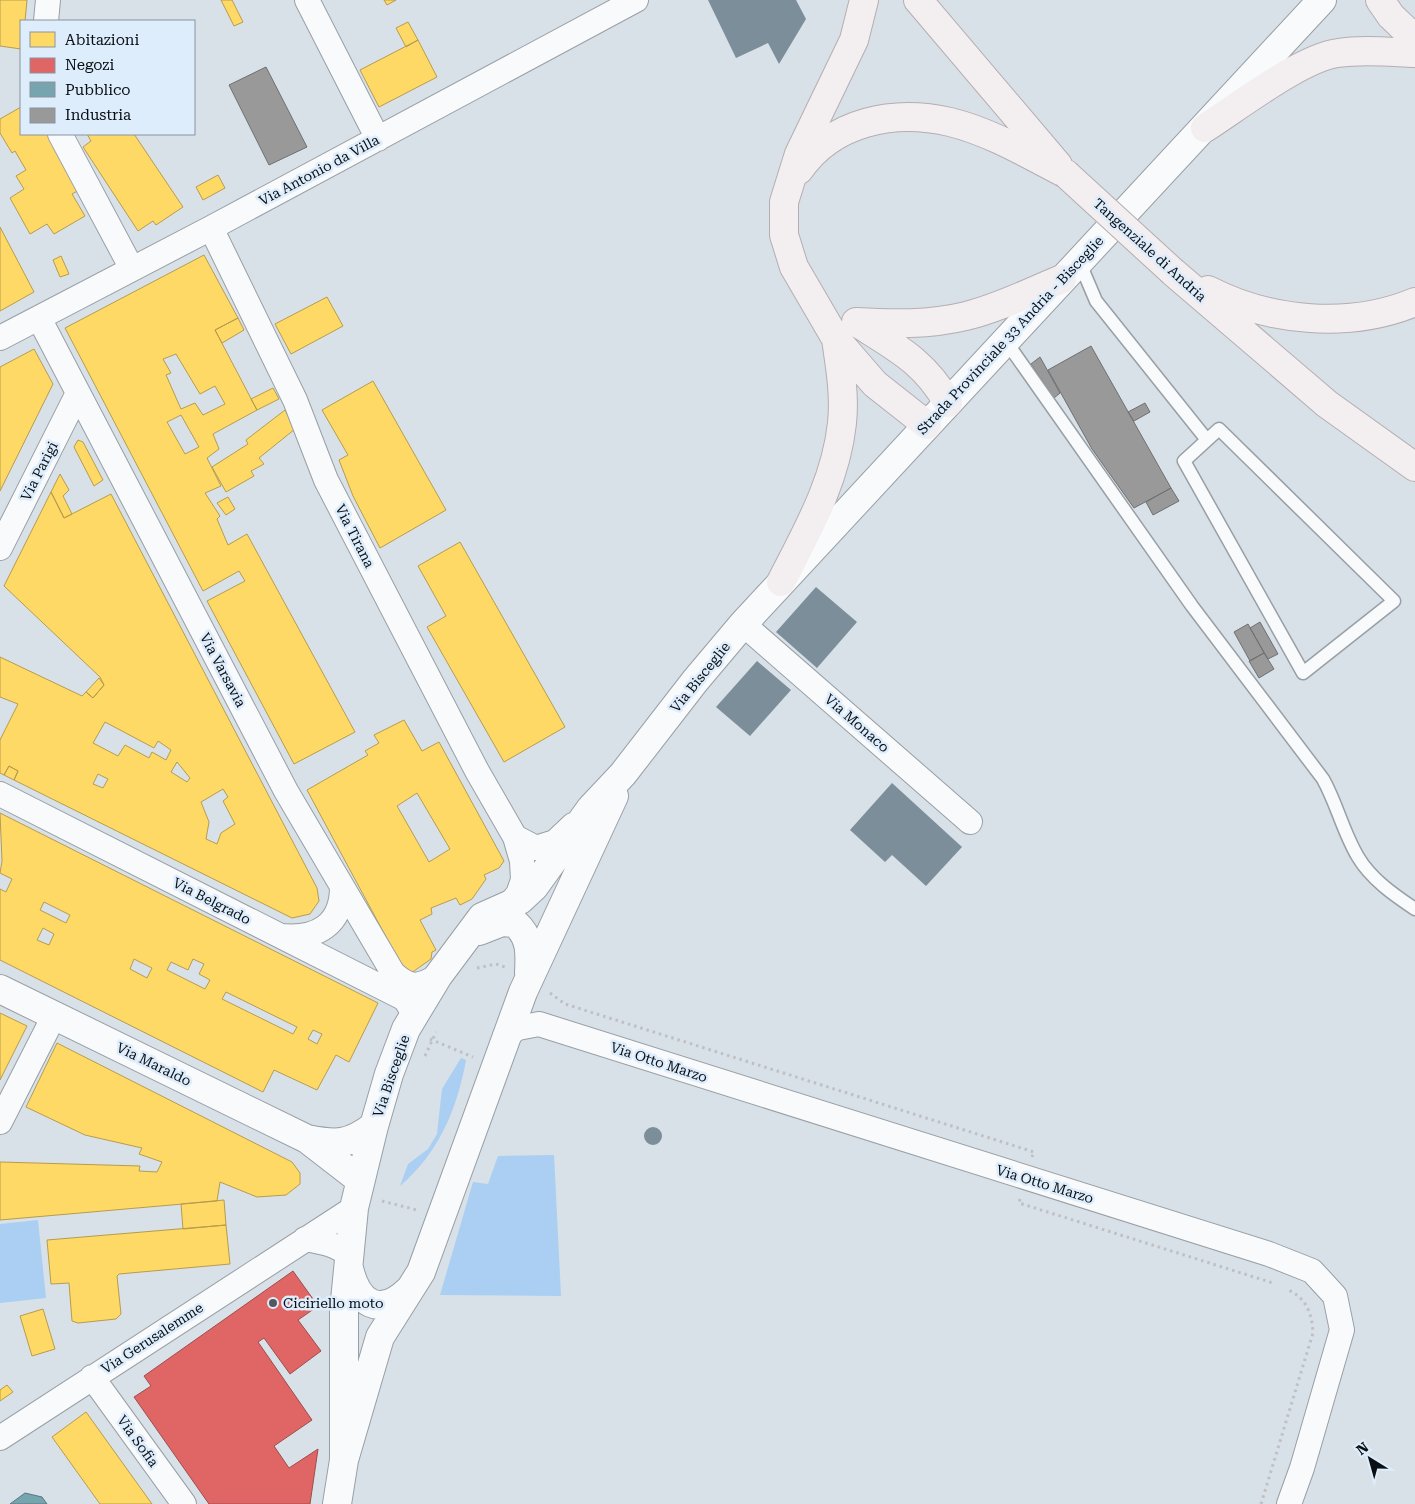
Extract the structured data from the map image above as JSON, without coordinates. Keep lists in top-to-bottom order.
{
  "streets": {
    "main road": [
      "Tangenziale di Andria",
      "Strada Provinciale 33 Andria - Bisceglie",
      "Via Bisceglie",
      "Via Maraldo"
    ],
    "street": [
      "Via Antonio da Villa",
      "Via Parigi",
      "Via Tirana",
      "Via Varsavia",
      "Via Monaco",
      "Via Belgrado",
      "Via Otto Marzo",
      "Via Gerusalemme",
      "Via Sofia"
    ]
  },
  "crossings": [
    ["Via Antonio da Villa", "Via Tirana"],
    ["Via Antonio da Villa", "Via Varsavia"],
    ["Strada Provinciale 33 Andria - Bisceglie", "Via Bisceglie"],
    ["Via Parigi", "Via Varsavia"],
    ["Via Tirana", "Via Bisceglie"],
    ["Via Varsavia", "Via Bisceglie"],
    ["Via Bisceglie", "Via Monaco"],
    ["Via Bisceglie", "Via Belgrado"],
    ["Via Bisceglie", "Via Maraldo"],
    ["Via Bisceglie", "Via Gerusalemme"],
    ["Via Maraldo", "Via Gerusalemme"],
    ["Via Gerusalemme", "Via Sofia"]
  ],
  "places": ["Ciciriello moto"],
  "legend": [
    "Abitazioni",
    "Negozi",
    "Pubblico",
    "Industria"
  ],
  "north": "top left"
}
